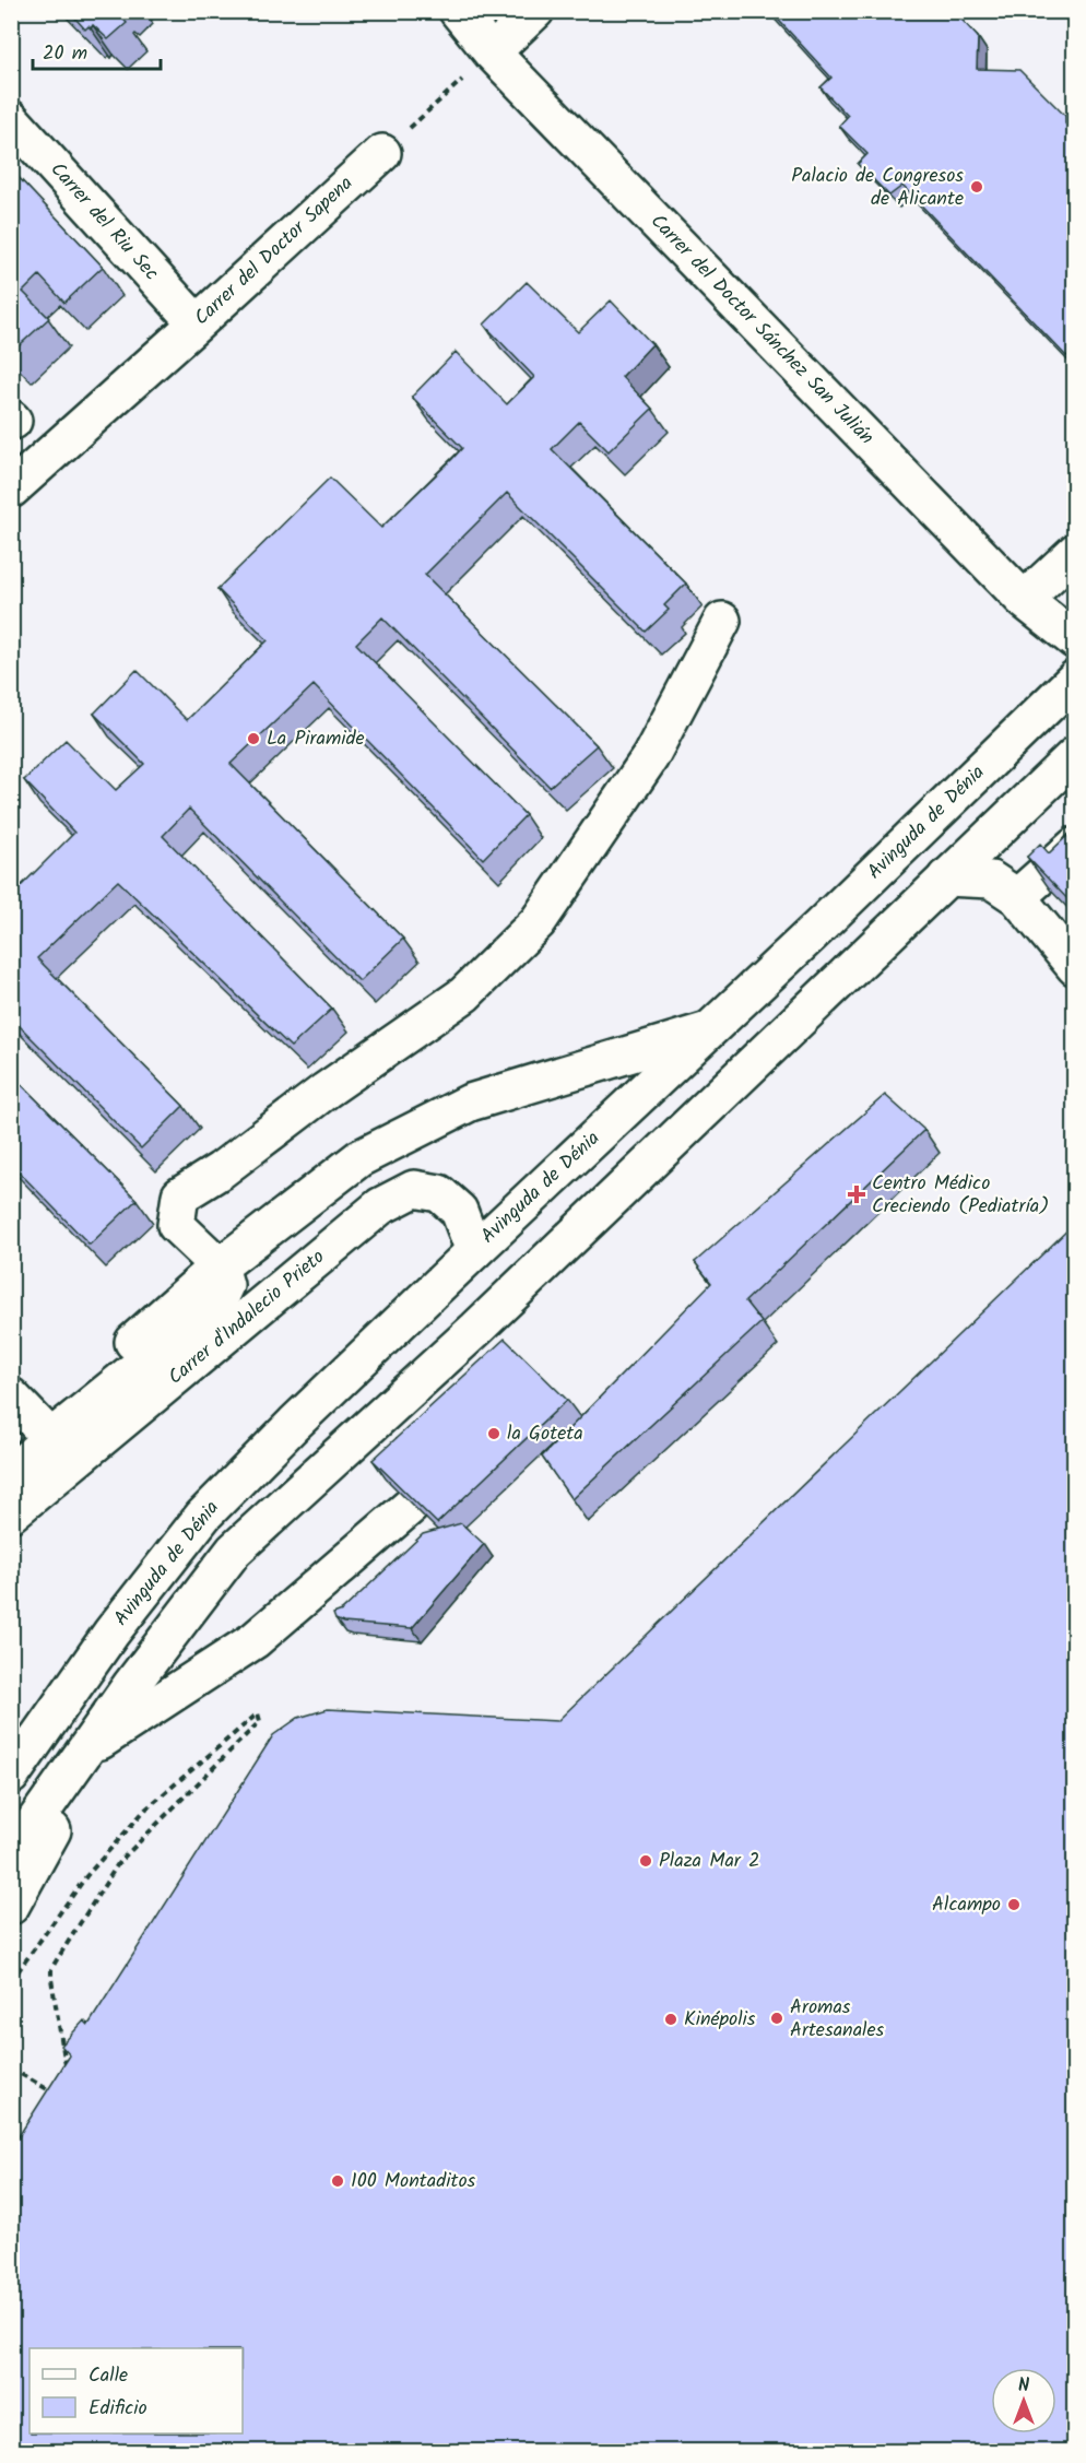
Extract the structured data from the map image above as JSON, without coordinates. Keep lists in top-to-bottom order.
{
  "streets": {
    "street": [
      "Carrer del Riu Sec",
      "Carrer del Doctor Sapena",
      "Carrer del Doctor Sánchez San Julián",
      "Avinguda de Dénia",
      "Carrer d'Indalecio Prieto"
    ]
  },
  "crossings": [
    ["Carrer del Riu Sec", "Carrer del Doctor Sapena"],
    ["Avinguda de Dénia", "Carrer d'Indalecio Prieto"]
  ],
  "places": {
    "other": [
      "Palacio de Congresos de Alicante",
      "La Piramide",
      "la Goteta",
      "Plaza Mar 2",
      "Alcampo",
      "Aromas Artesanales",
      "Kinépolis",
      "100 Montaditos"
    ],
    "health": ["Centro Médico Creciendo (Pediatría)"]
  },
  "legend": ["Calle", "Edificio"],
  "scale_bar": "20 m",
  "north": "top"
}
